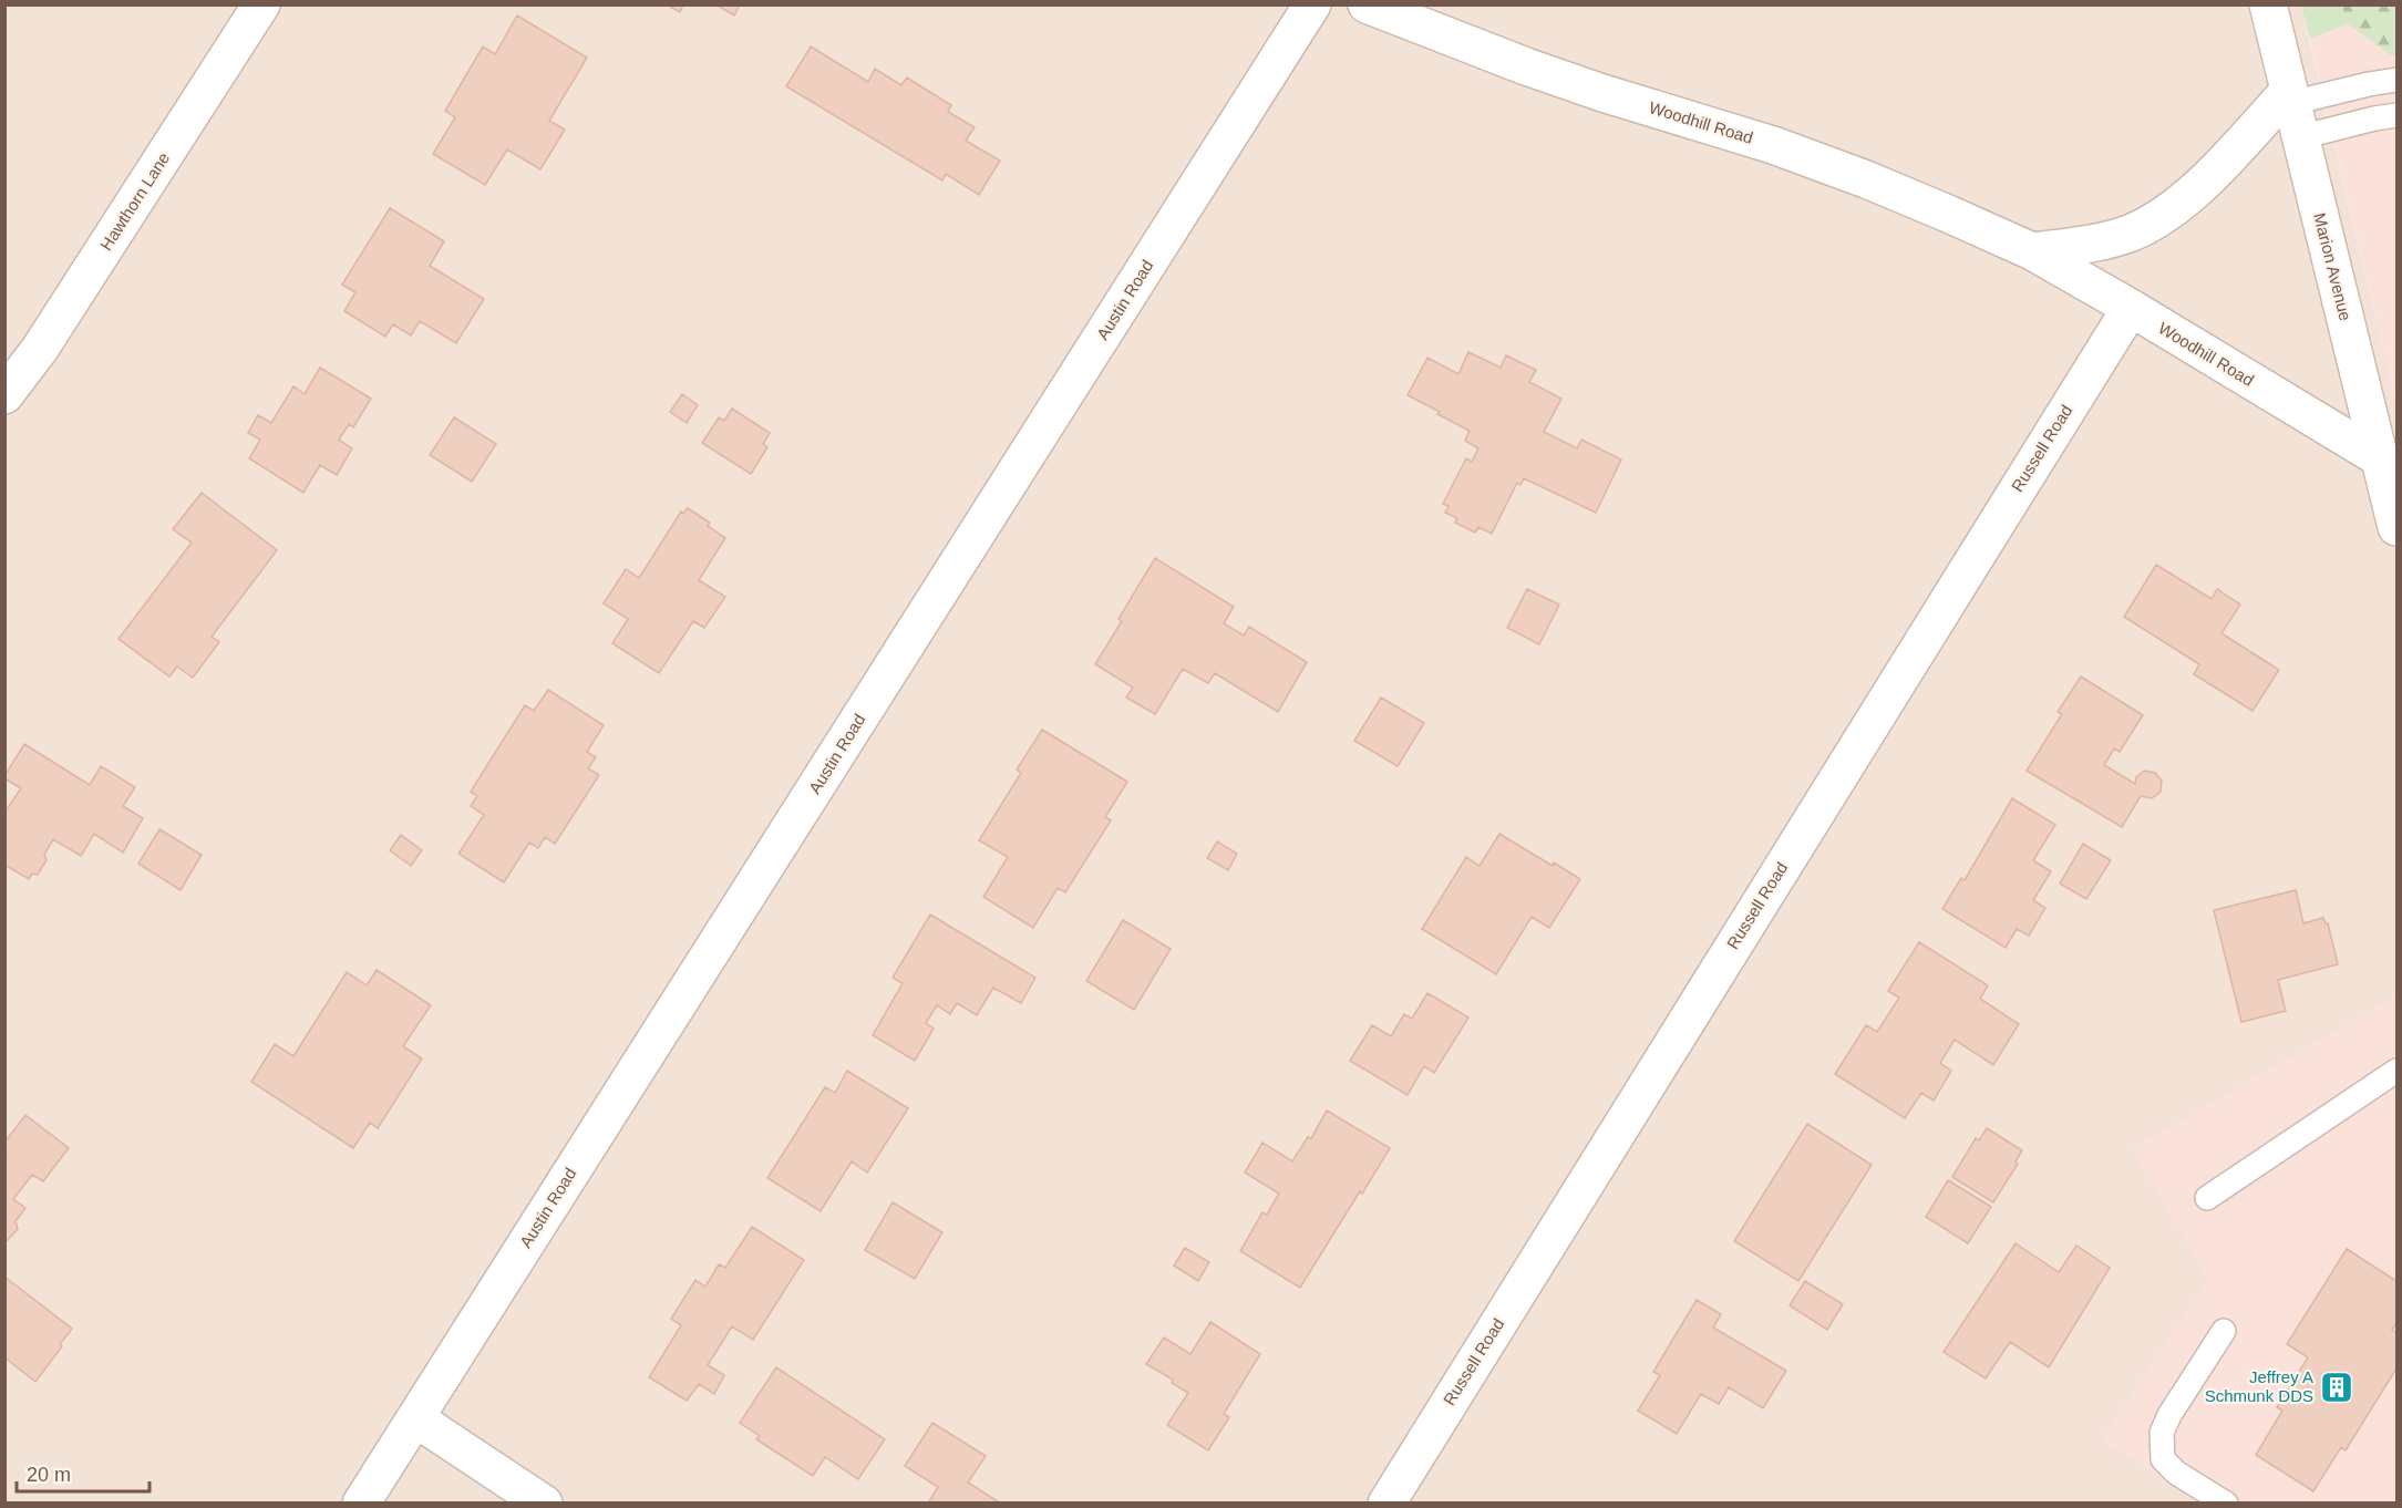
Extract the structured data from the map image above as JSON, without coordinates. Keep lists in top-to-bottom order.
{
  "streets": {
    "street": [
      "Woodhill Road",
      "Hawthorn Lane",
      "Marion Avenue",
      "Austin Road",
      "Russell Road"
    ]
  },
  "crossings": [
    ["Woodhill Road", "Marion Avenue"],
    ["Woodhill Road", "Russell Road"]
  ],
  "places": {
    "building": ["Jeffrey A Schmunk DDS"]
  },
  "scale_bar": "20 m"
}
